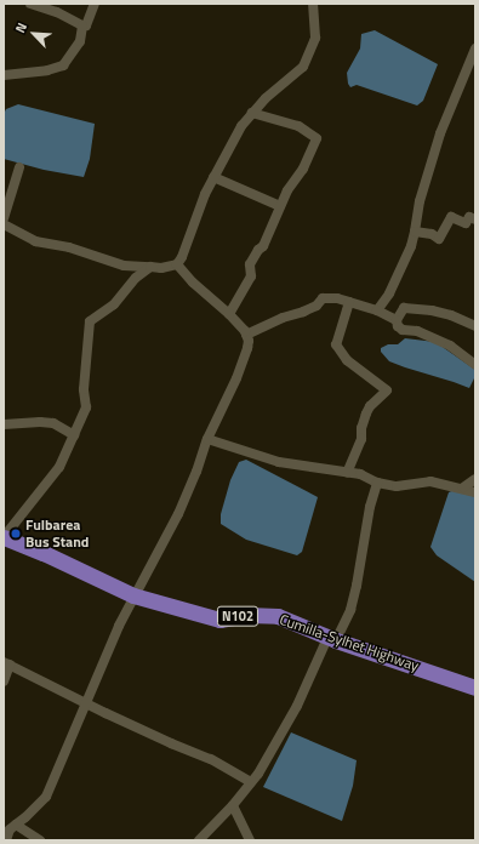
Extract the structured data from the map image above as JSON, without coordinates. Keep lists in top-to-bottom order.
{
  "streets": {
    "highway": ["N102", "Cumilla-Sylhet Highway"]
  },
  "places": ["Fulbarea Bus Stand"],
  "north": "top left"
}
